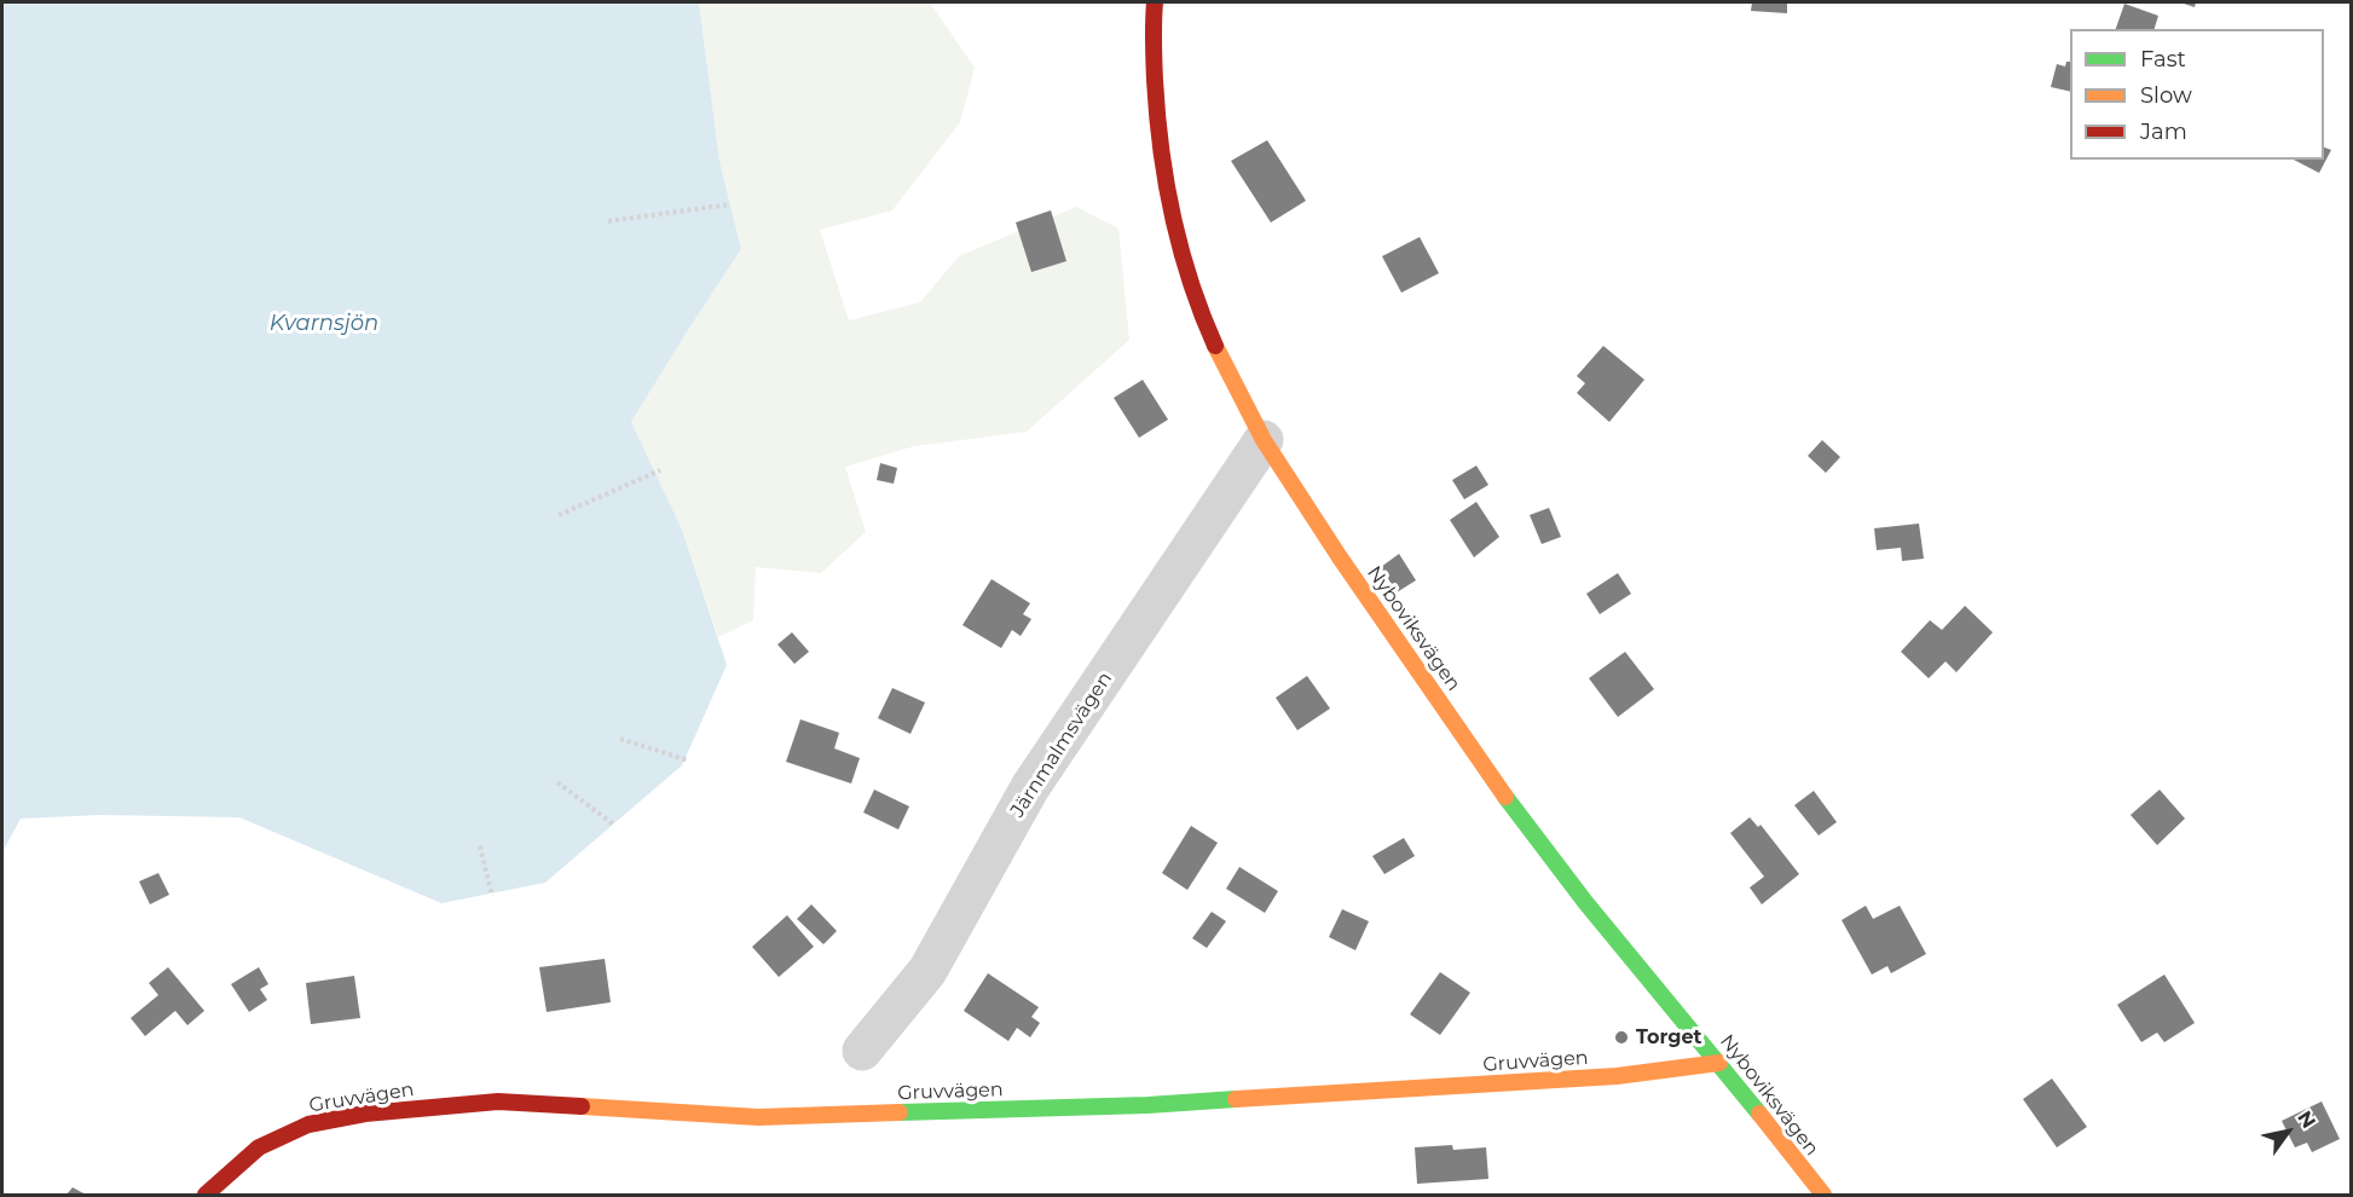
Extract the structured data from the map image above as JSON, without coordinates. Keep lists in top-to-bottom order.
{
  "streets": {
    "street": ["Nyboviksvägen", "Järnmalmsvägen", "Gruvvägen"]
  },
  "crossings": [
    ["Nyboviksvägen", "Järnmalmsvägen"],
    ["Nyboviksvägen", "Gruvvägen"]
  ],
  "water": ["Kvarnsjön"],
  "places": ["Torget"],
  "legend": ["Fast", "Slow", "Jam"],
  "north": "top right"
}
